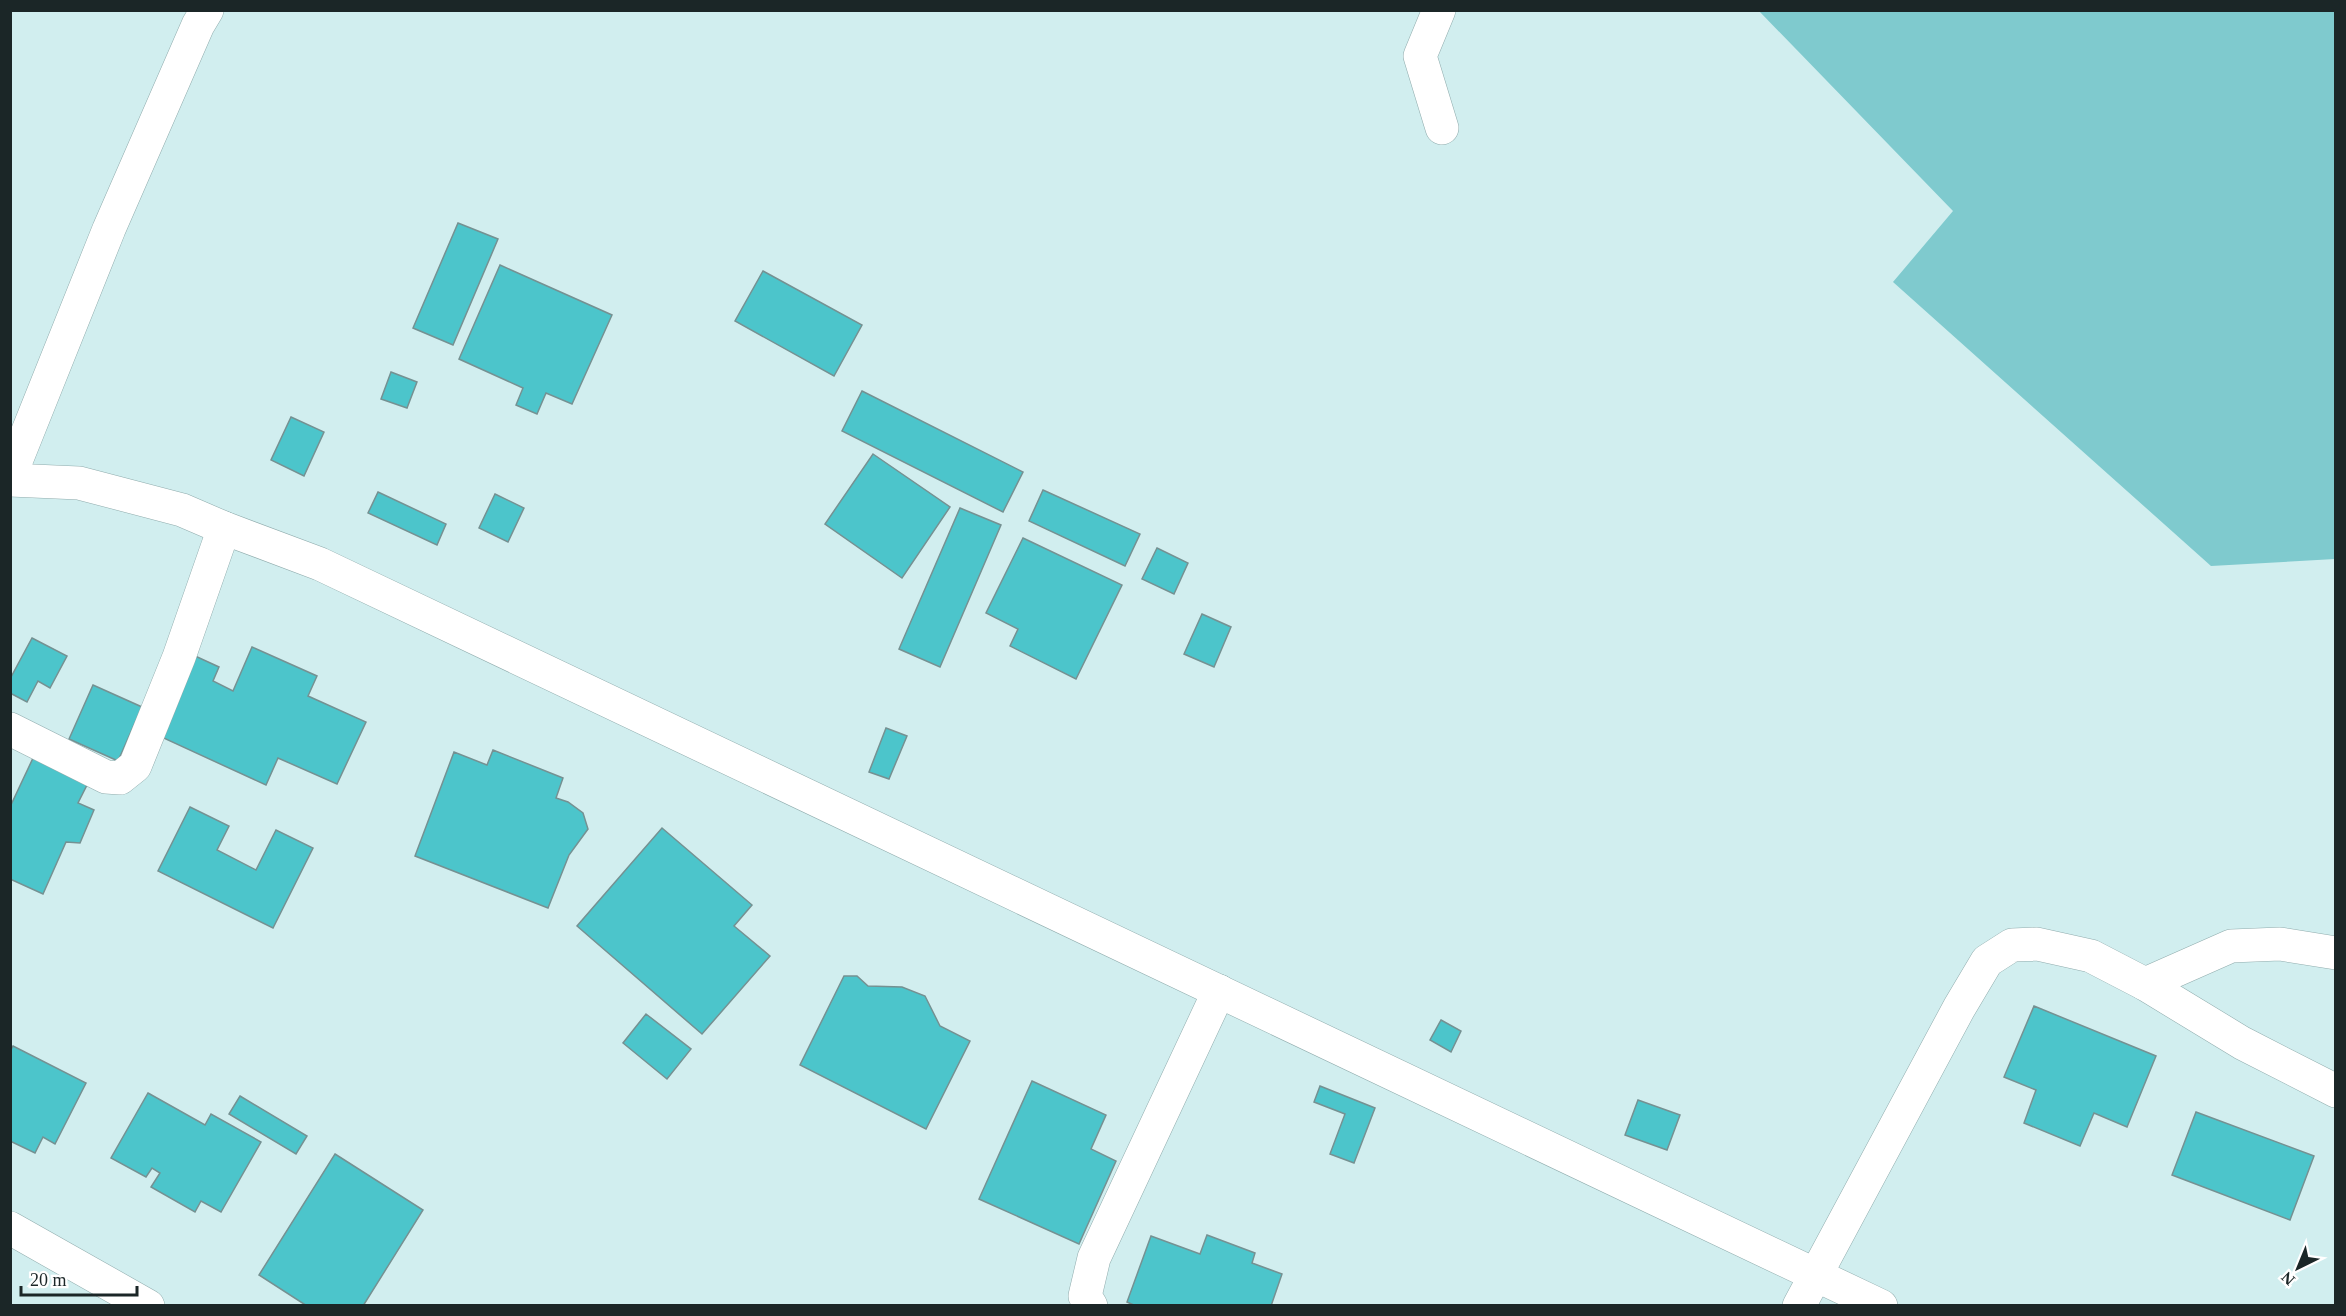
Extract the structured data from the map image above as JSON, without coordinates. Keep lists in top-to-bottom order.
{
  "scale_bar": "20 m",
  "north": "bottom left"
}
